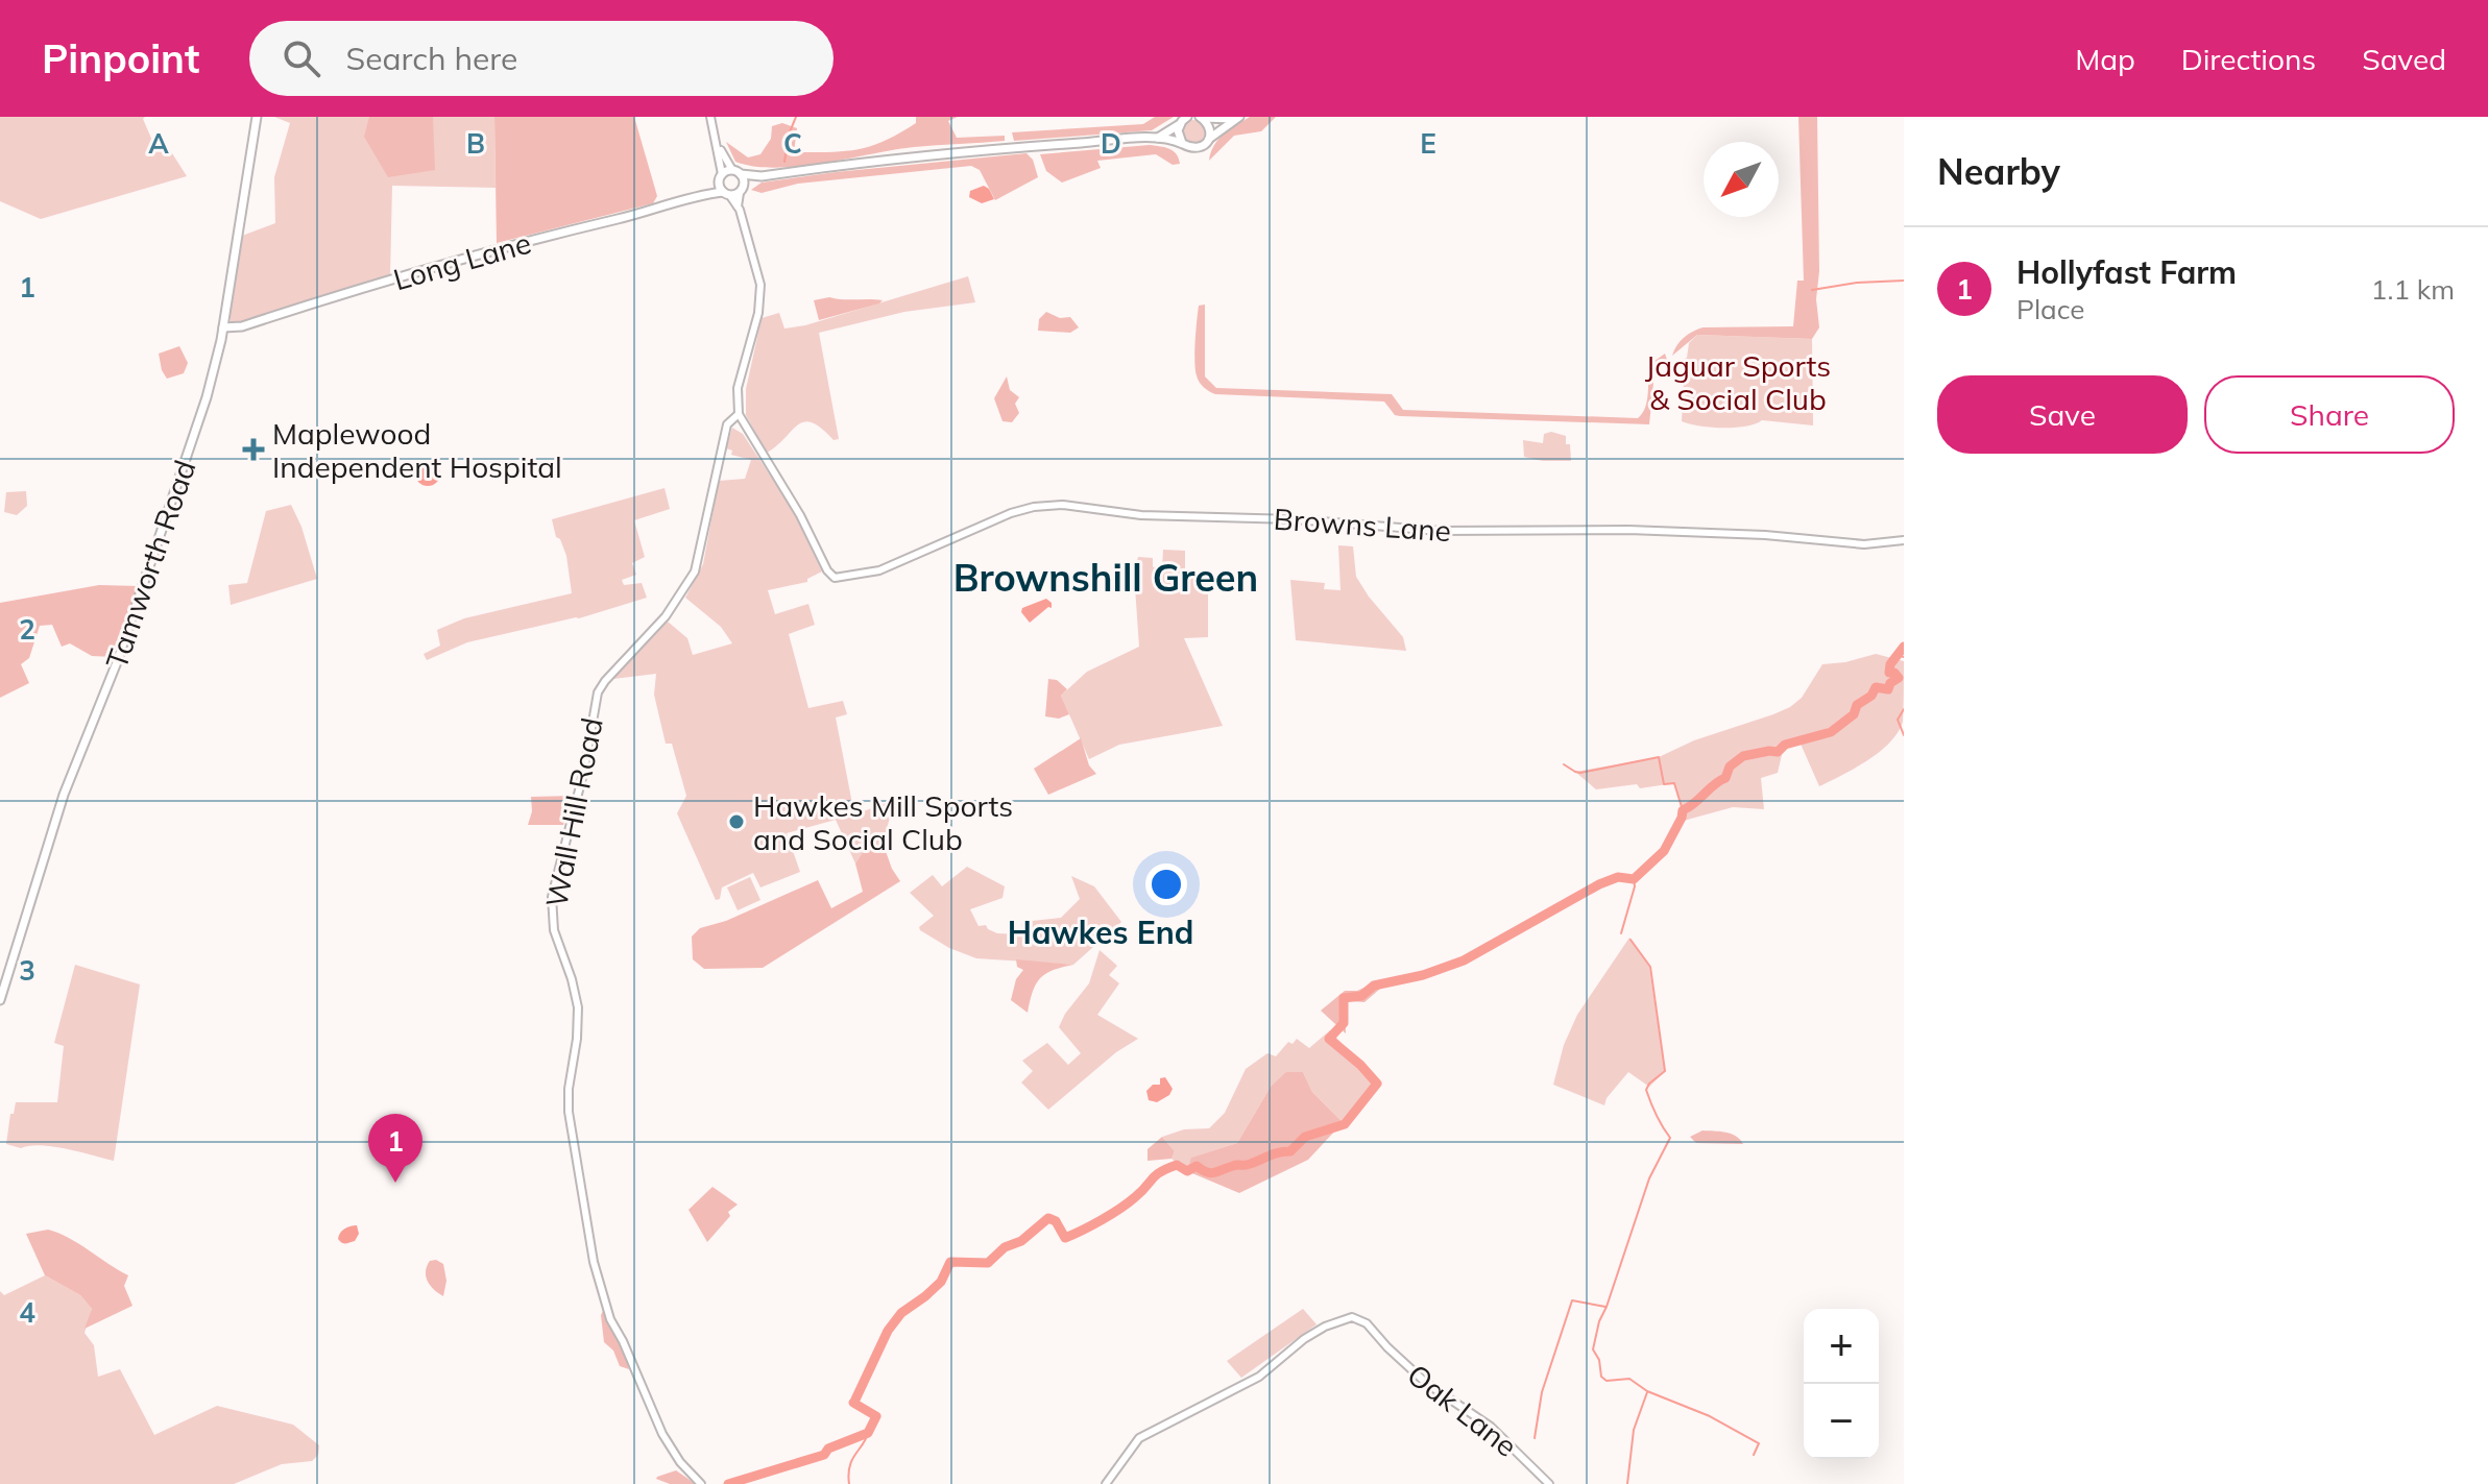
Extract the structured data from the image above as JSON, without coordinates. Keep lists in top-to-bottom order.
{
  "streets": {
    "main road": ["Long Lane", "Tamworth Road"],
    "street": ["Browns Lane", "Wall Hill Road", "Oak Lane"]
  },
  "crossings": [
    ["Long Lane", "Tamworth Road"],
    ["Long Lane", "Wall Hill Road"],
    ["Browns Lane", "Wall Hill Road"]
  ],
  "districts": ["Brownshill Green", "Hawkes End"],
  "parks": ["Jaguar Sports & Social Club"],
  "places": {
    "health": ["Maplewood Independent Hospital"],
    "other": ["Hawkes Mill Sports and Social Club"]
  },
  "north": "bottom left",
  "page": {
    "header": "Pinpoint",
    "search": "Search here",
    "nav": ["Map", "Directions", "Saved"],
    "heading": "Nearby",
    "list": [
      {
        "mark": "1",
        "name": "Hollyfast Farm",
        "note": "Place",
        "value": "1.1 km"
      }
    ],
    "buttons": ["Save", "Share"],
    "pins": "1",
    "map_buttons": ["+", "−"]
  },
  "grid": {
    "columns": [
      "A",
      "B",
      "C",
      "D",
      "E"
    ],
    "rows": [
      "1",
      "2",
      "3",
      "4"
    ]
  }
}
